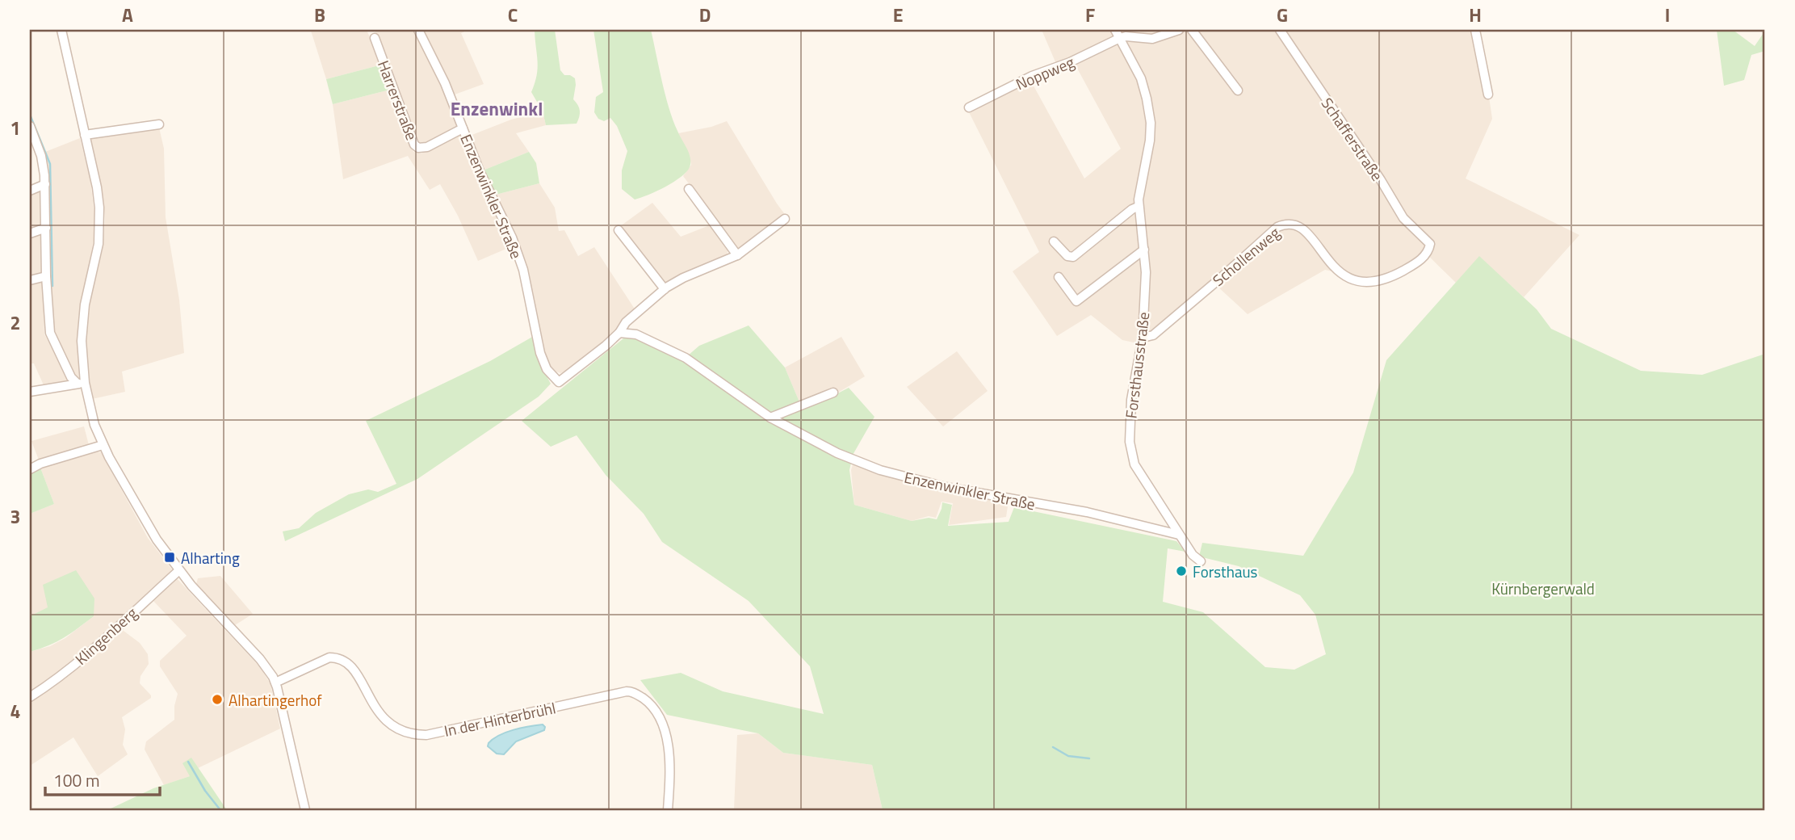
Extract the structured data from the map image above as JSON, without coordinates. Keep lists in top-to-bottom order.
{
  "streets": {
    "street": [
      "Noppweg",
      "Harrerstraße",
      "Schafferstraße",
      "Enzenwinkler Straße",
      "Schollenweg",
      "Forsthausstraße",
      "Klingenberg",
      "In der Hinterbrühl"
    ]
  },
  "crossings": [
    ["Noppweg", "Forsthausstraße"],
    ["Harrerstraße", "Enzenwinkler Straße"],
    ["Schafferstraße", "Schollenweg"],
    ["Enzenwinkler Straße", "Forsthausstraße"],
    ["Schollenweg", "Forsthausstraße"]
  ],
  "districts": ["Enzenwinkl"],
  "parks": ["Kürnbergerwald"],
  "places": {
    "transit": ["Alharting"],
    "other": ["Forsthaus", "Alhartingerhof"]
  },
  "scale_bar": "100 m",
  "grid": {
    "columns": [
      "A",
      "B",
      "C",
      "D",
      "E",
      "F",
      "G",
      "H",
      "I"
    ],
    "rows": [
      "1",
      "2",
      "3",
      "4"
    ]
  }
}
